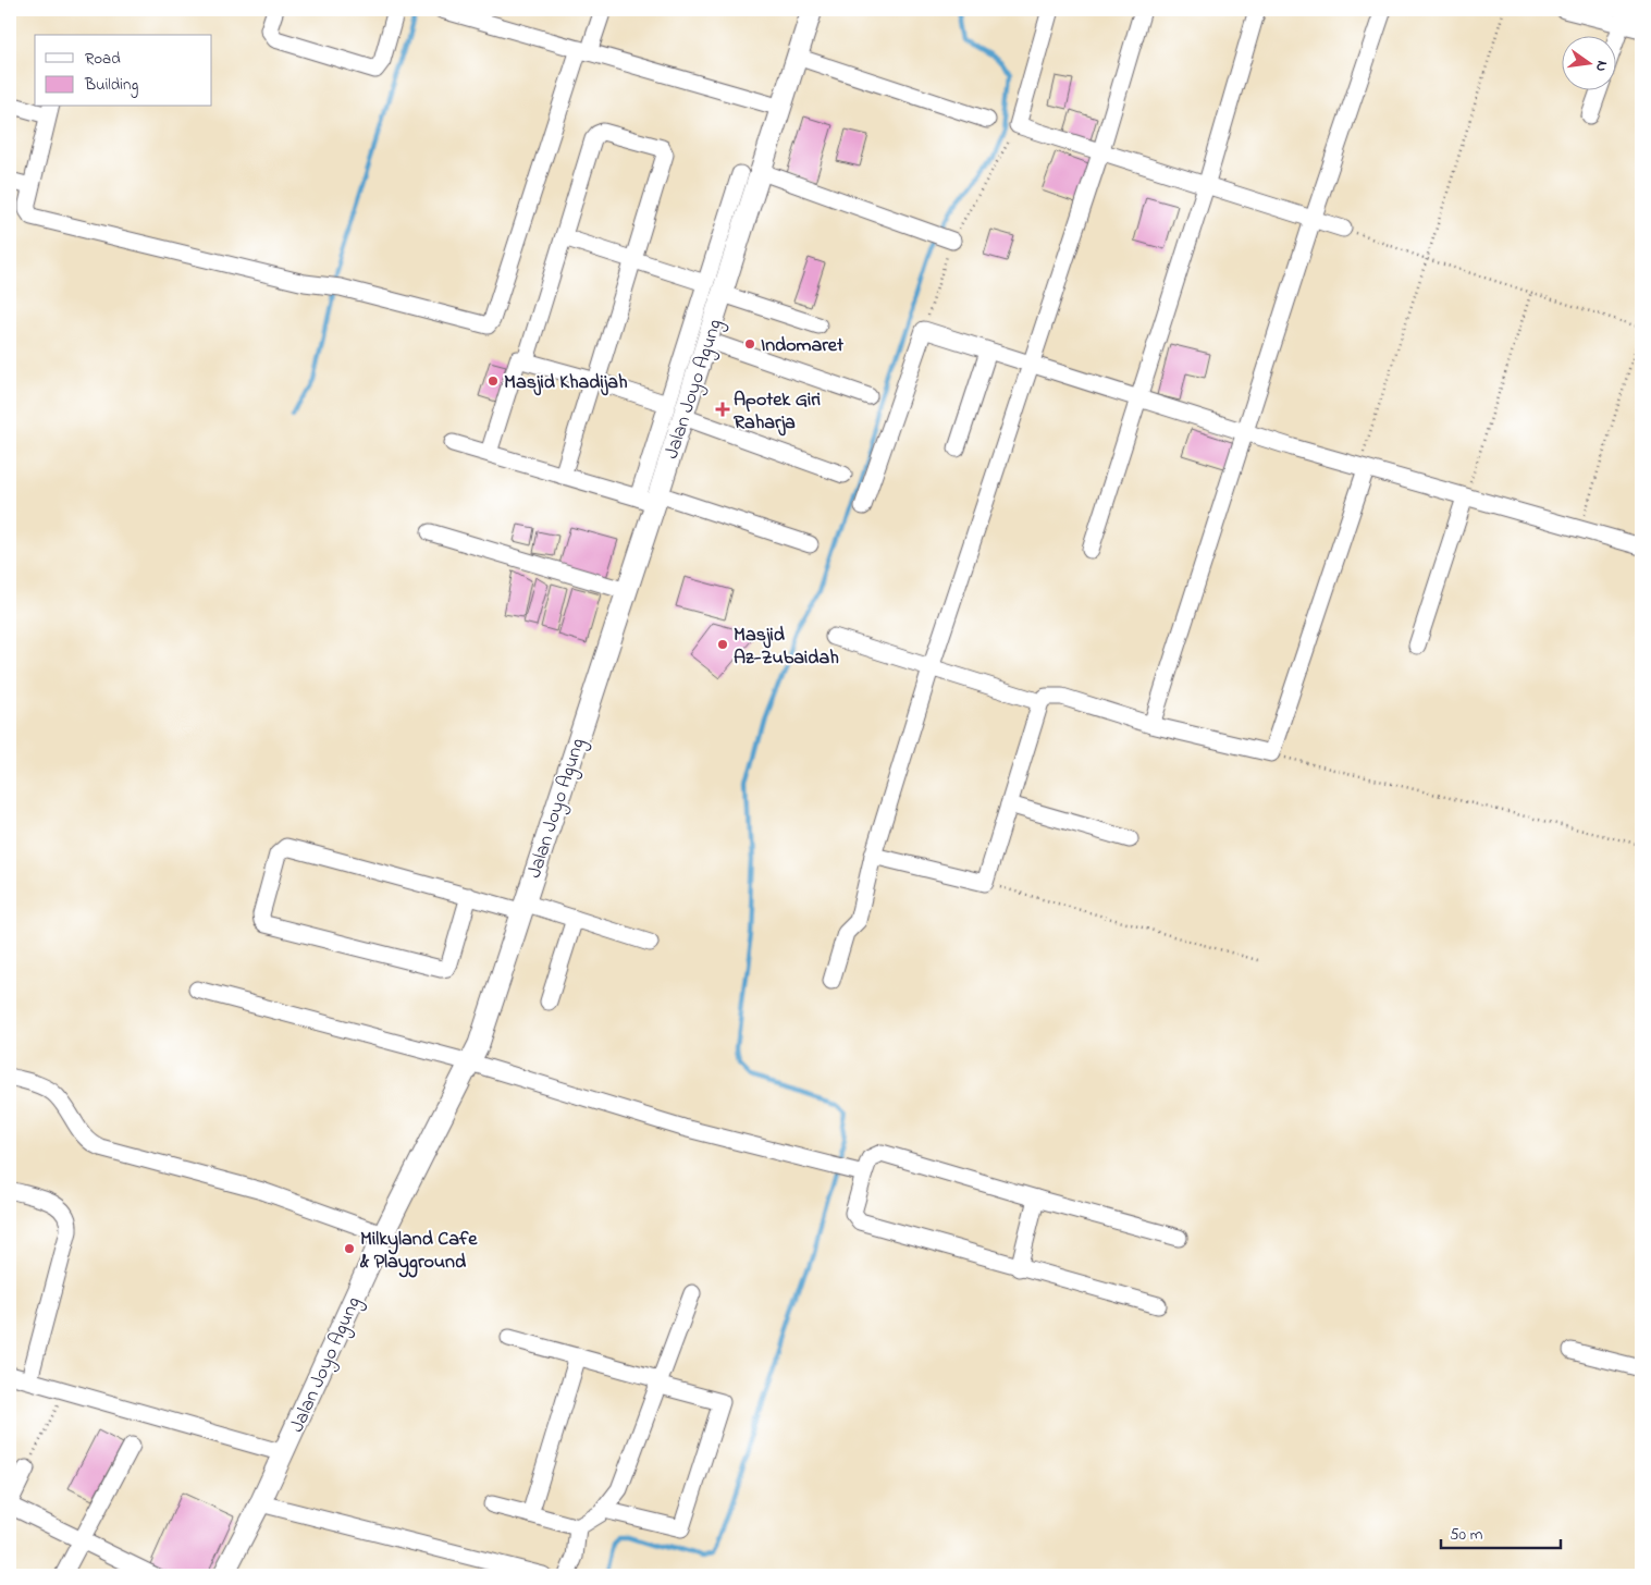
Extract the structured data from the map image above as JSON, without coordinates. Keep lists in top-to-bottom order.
{
  "streets": {
    "main road": ["Jalan Joyo Agung"]
  },
  "places": {
    "other": [
      "Indomaret",
      "Masjid Khadijah",
      "Masjid Az-Zubaidah",
      "Milkyland Cafe & Playground"
    ],
    "health": ["Apotek Giri Raharja"]
  },
  "legend": ["Road", "Building"],
  "scale_bar": "50 m",
  "north": "right"
}
